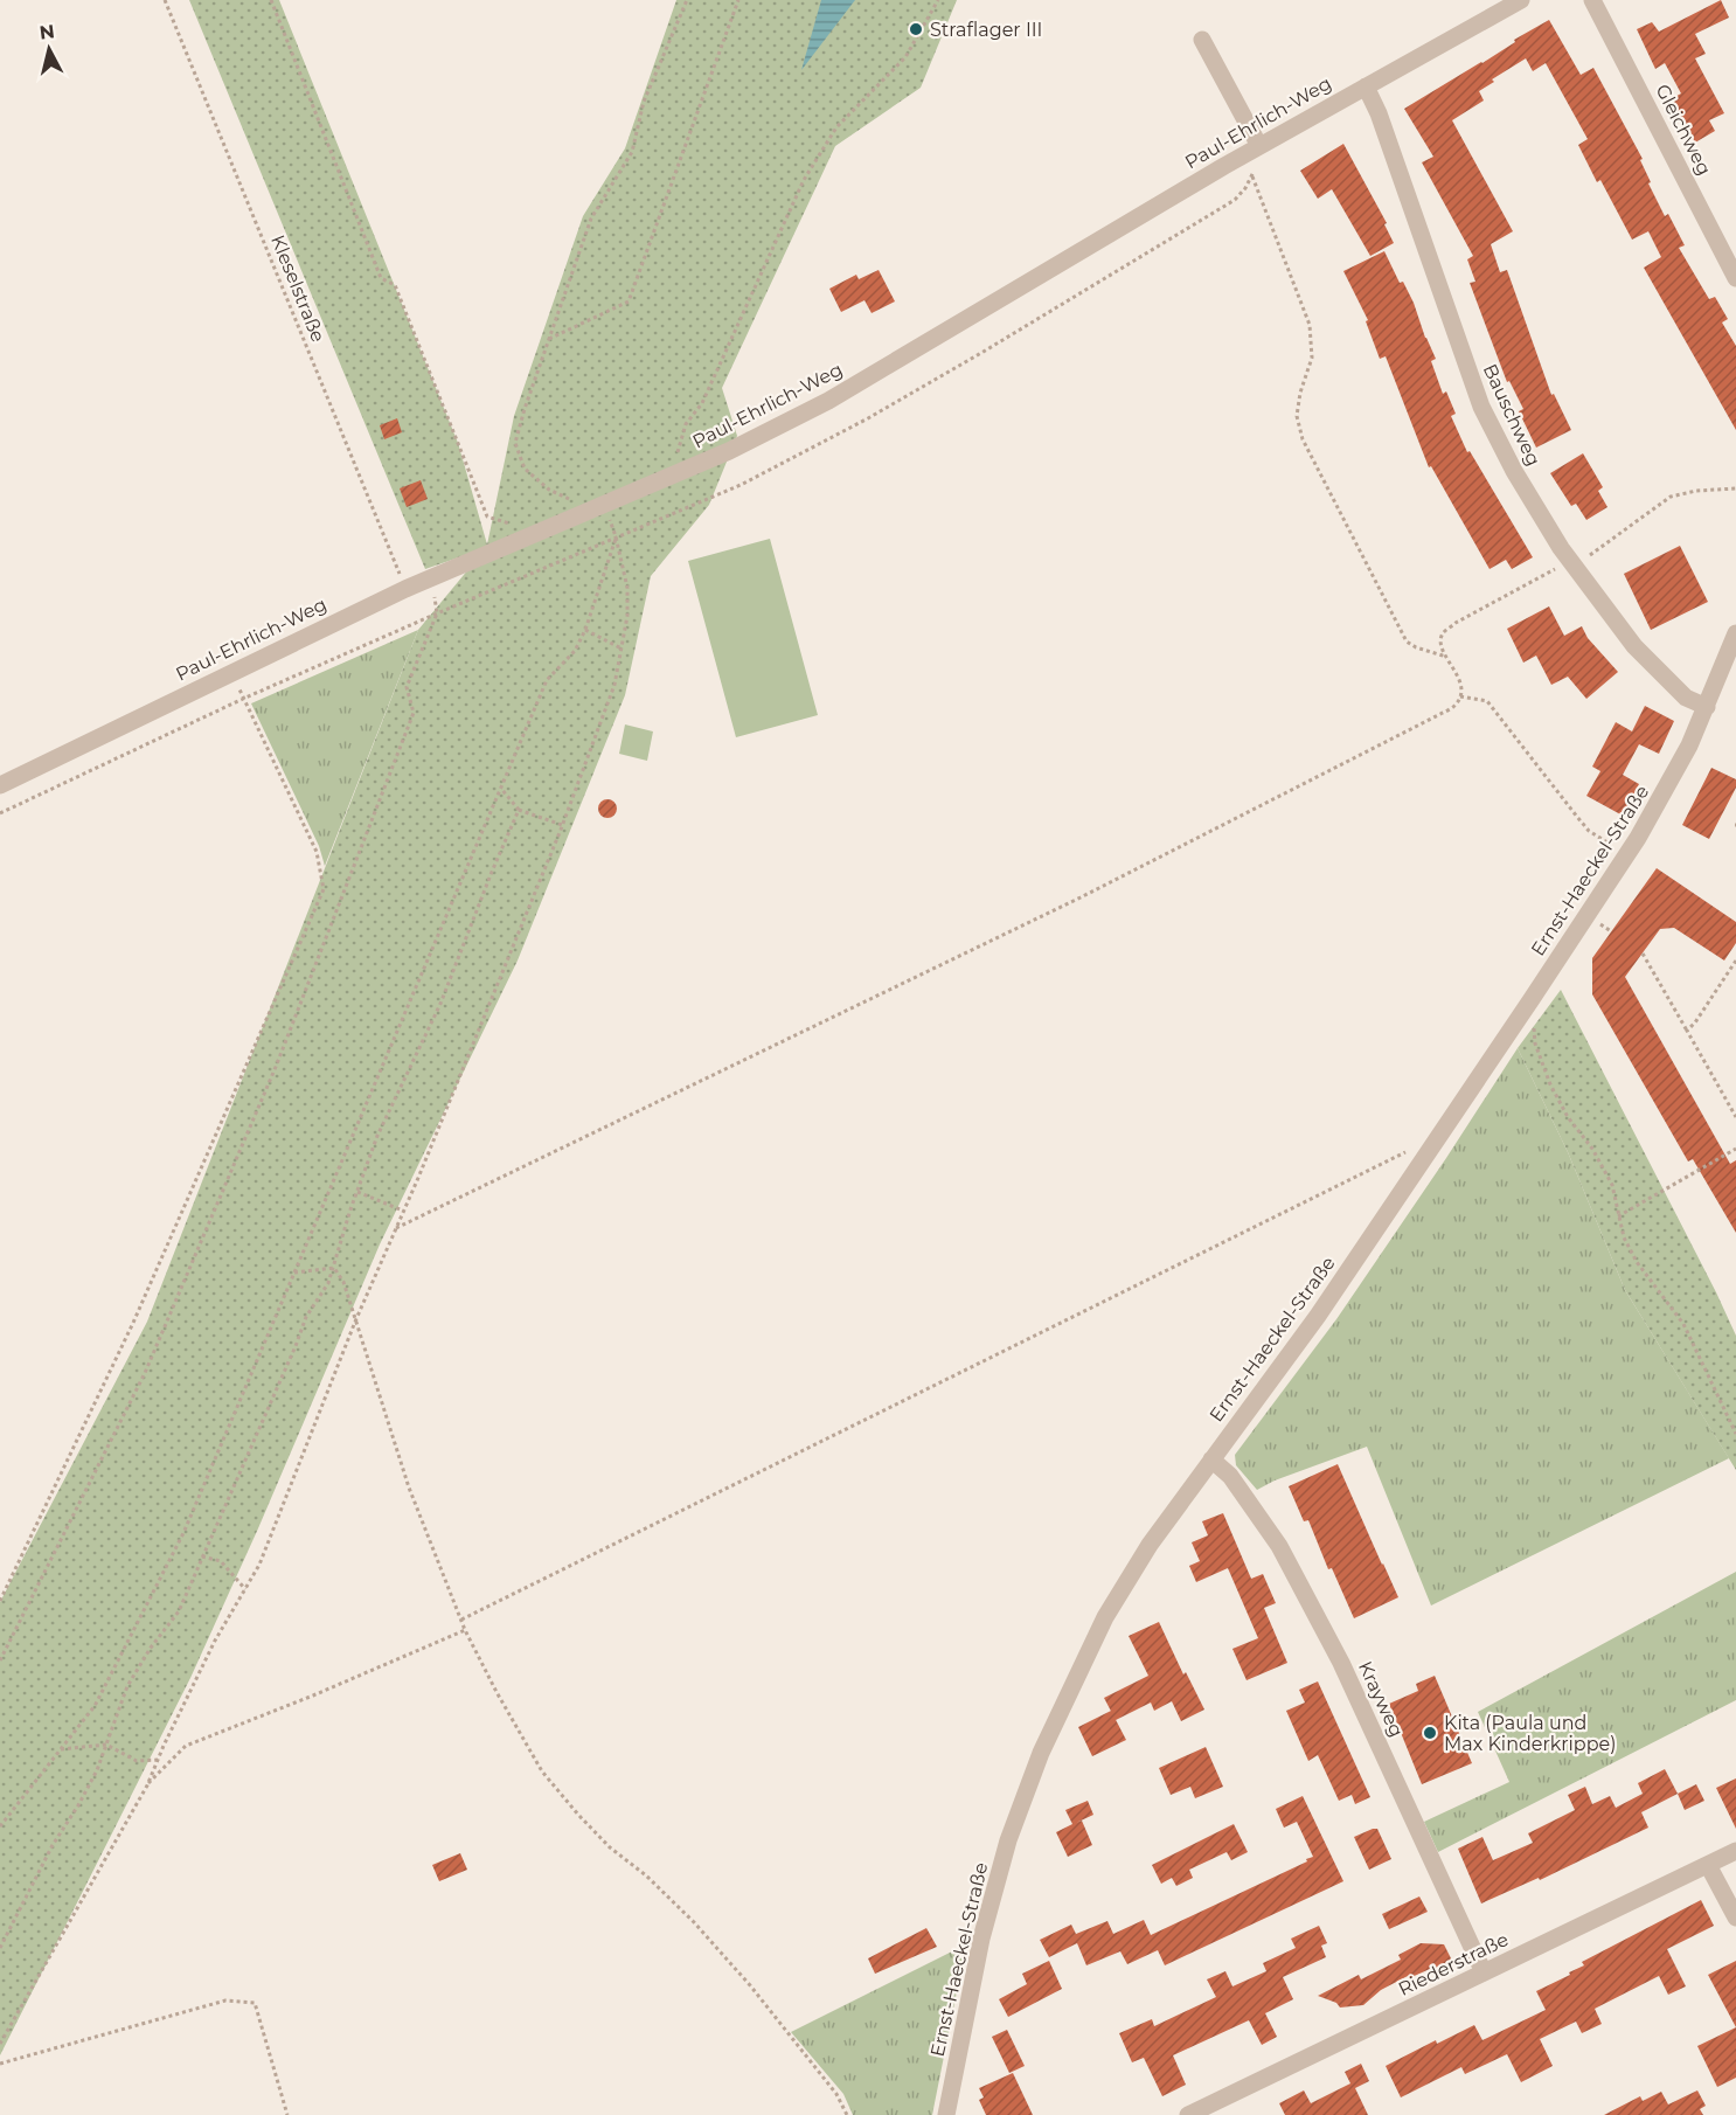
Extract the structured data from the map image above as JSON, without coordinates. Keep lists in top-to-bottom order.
{
  "streets": {
    "street": [
      "Paul-Ehrlich-Weg",
      "Gleichweg",
      "Bauschweg",
      "Ernst-Haeckel-Straße",
      "Krayweg",
      "Riederstraße"
    ],
    "path": ["Kleselstraße"]
  },
  "crossings": [
    ["Paul-Ehrlich-Weg", "Kleselstraße"],
    ["Paul-Ehrlich-Weg", "Bauschweg"],
    ["Bauschweg", "Ernst-Haeckel-Straße"],
    ["Ernst-Haeckel-Straße", "Krayweg"],
    ["Krayweg", "Riederstraße"]
  ],
  "places": ["Straflager III", "Kita (Paula und Max Kinderkrippe)"],
  "north": "top"
}
